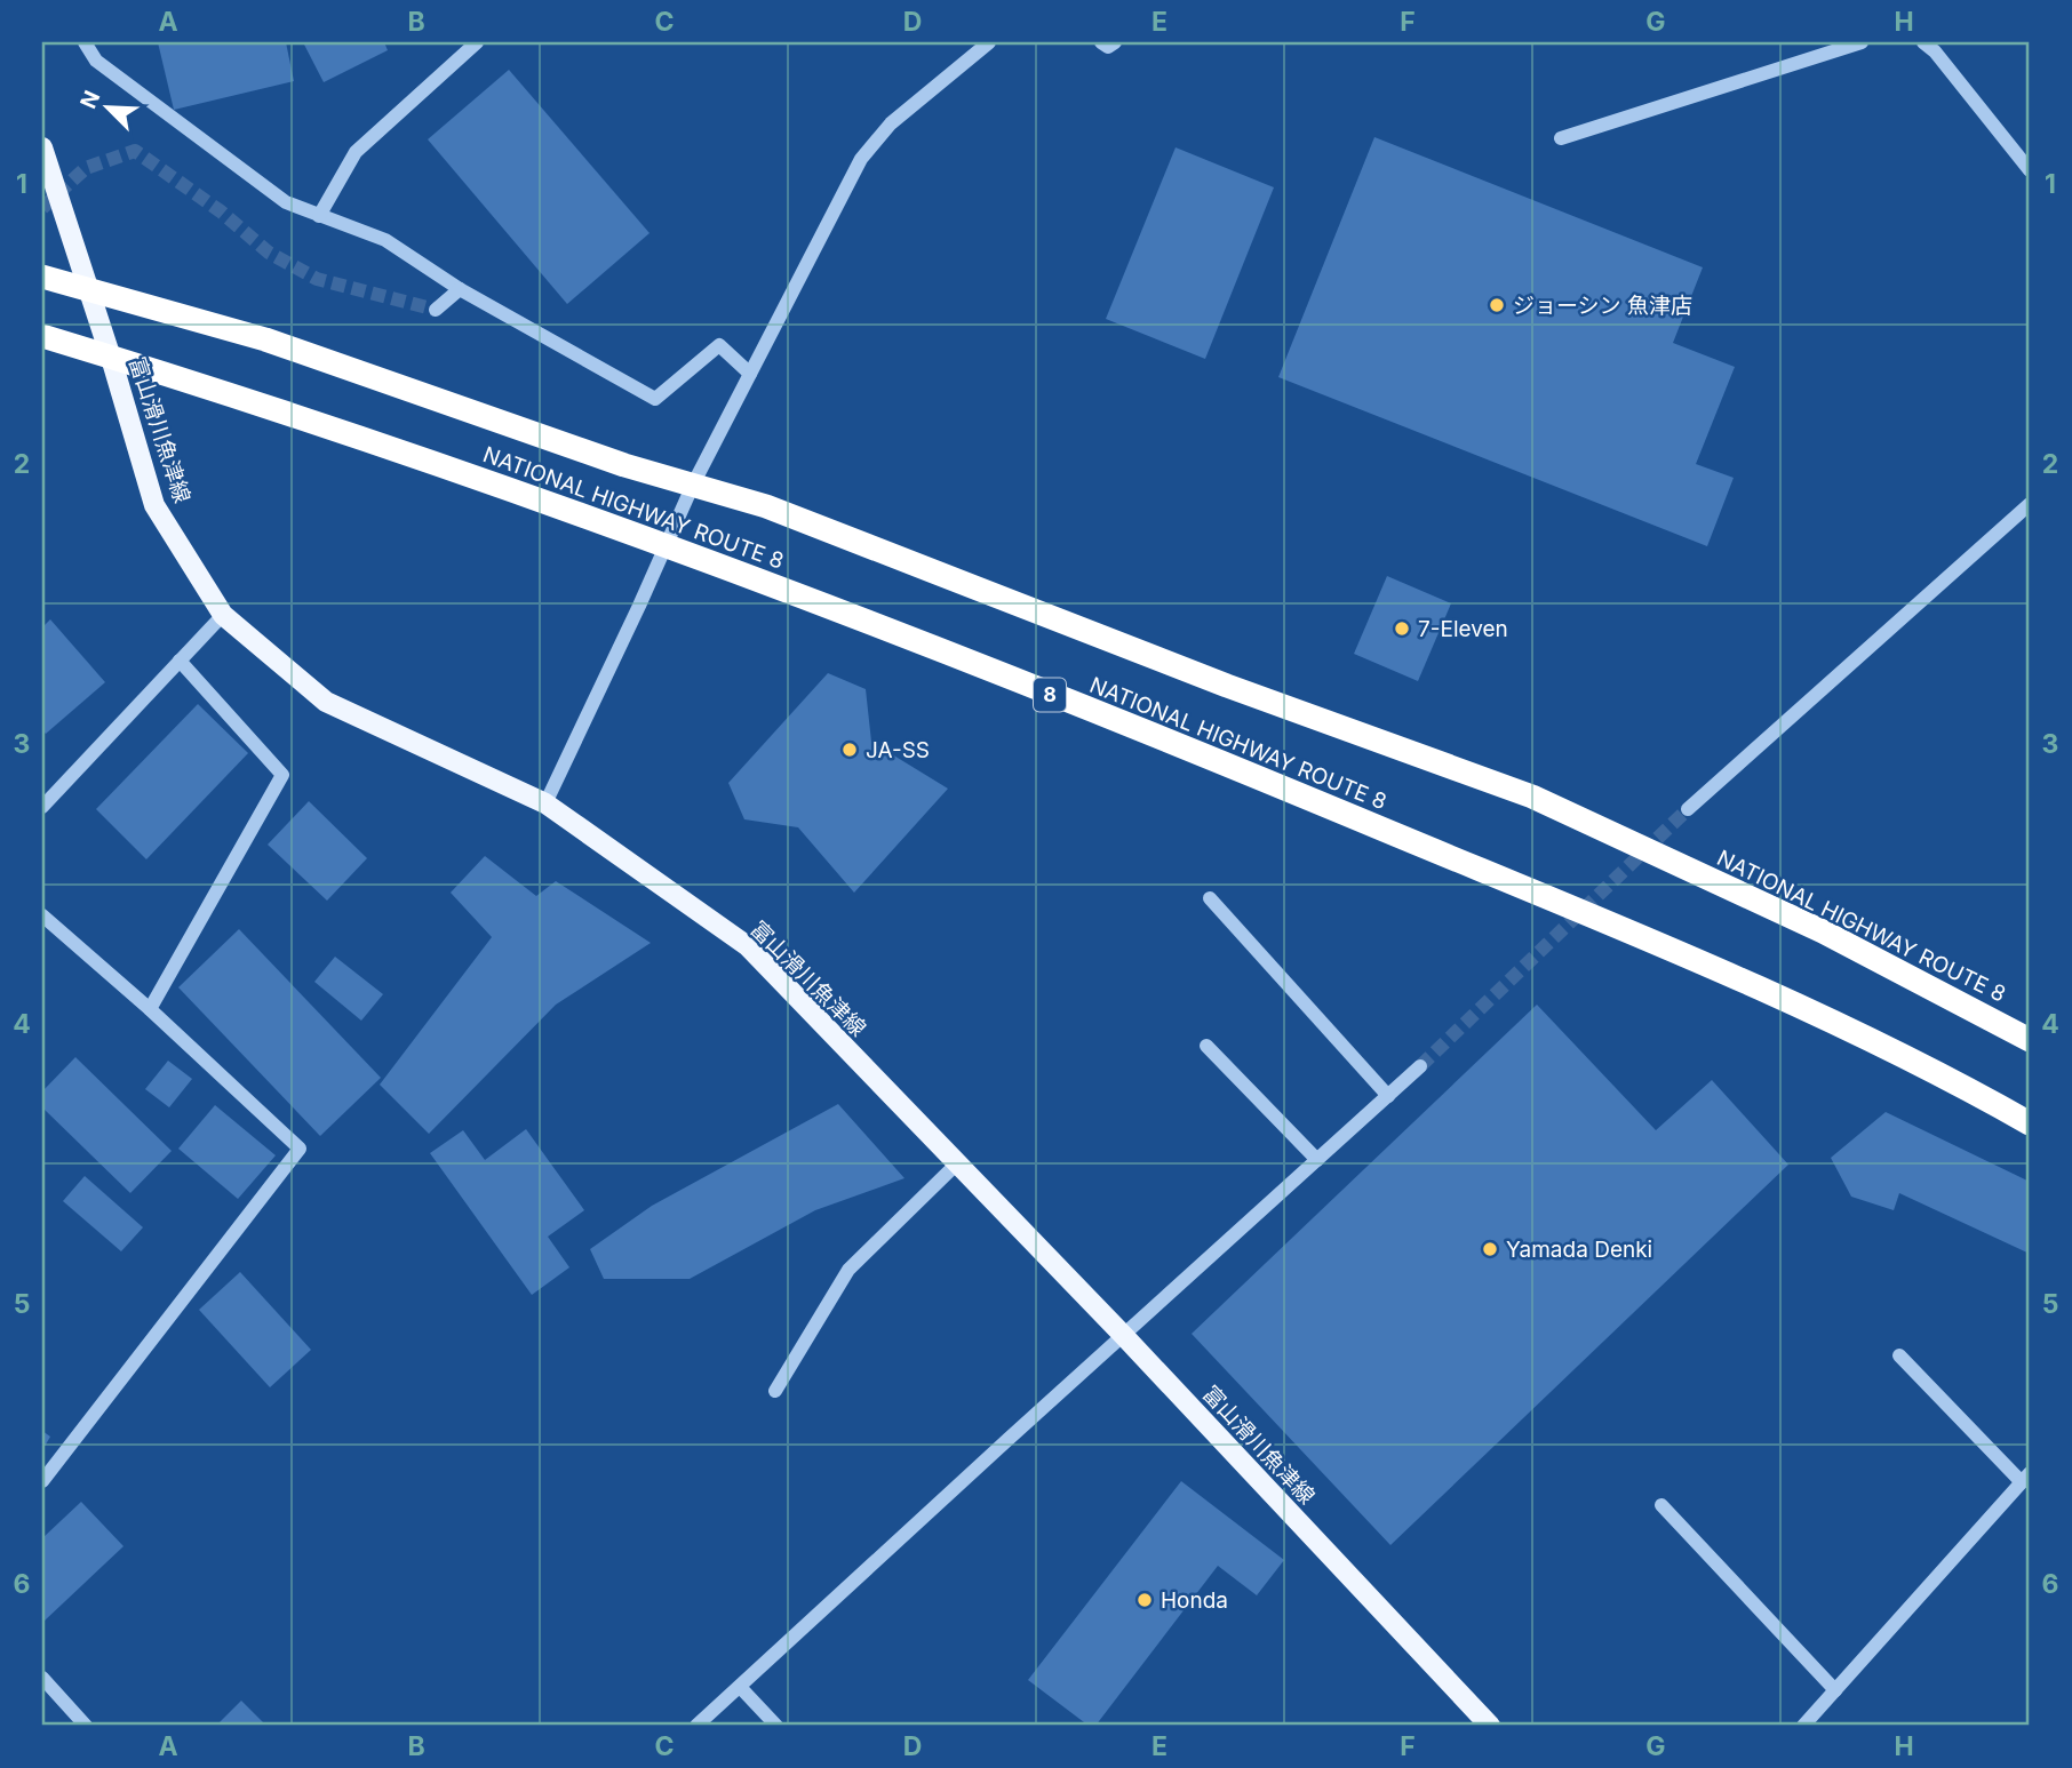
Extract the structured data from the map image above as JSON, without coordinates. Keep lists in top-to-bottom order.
{
  "streets": {
    "highway": ["NATIONAL HIGHWAY ROUTE 8", "8"],
    "main road": ["富山滑川魚津線"]
  },
  "crossings": [
    ["富山滑川魚津線", "NATIONAL HIGHWAY ROUTE 8"]
  ],
  "places": [
    "ジョーシン 魚津店",
    "7-Eleven",
    "JA-SS",
    "Yamada Denki",
    "Honda"
  ],
  "north": "top left",
  "grid": {
    "columns": [
      "A",
      "B",
      "C",
      "D",
      "E",
      "F",
      "G",
      "H"
    ],
    "rows": [
      "1",
      "2",
      "3",
      "4",
      "5",
      "6"
    ]
  }
}
